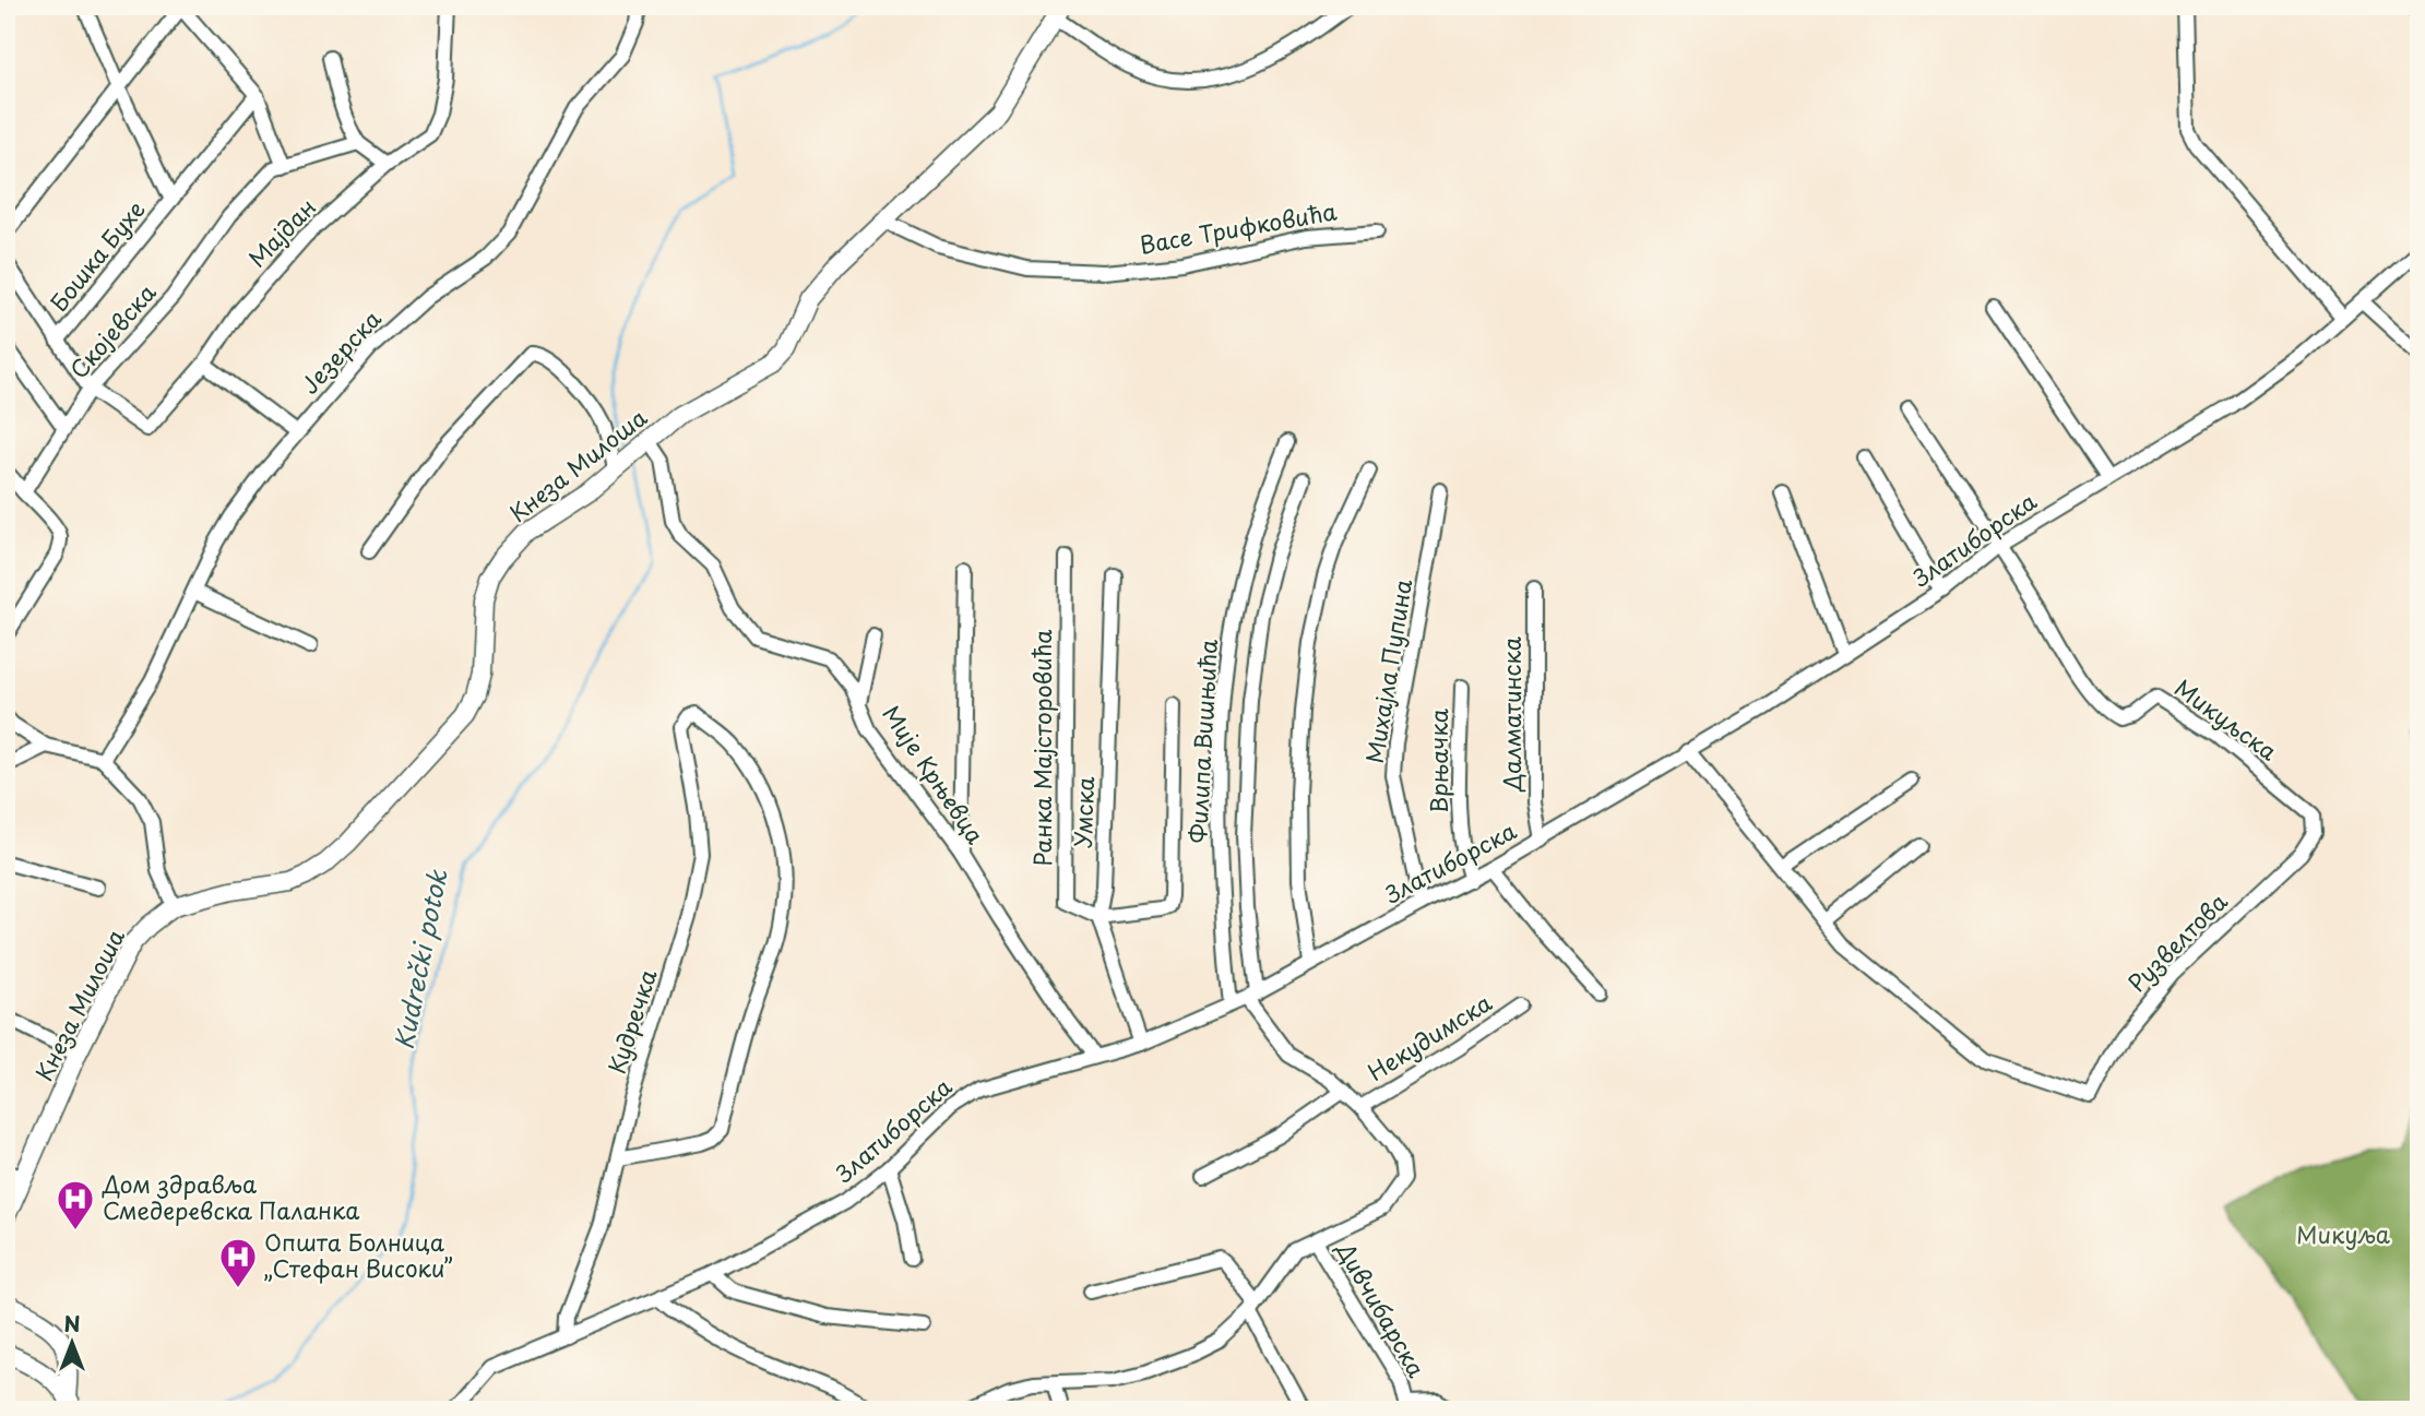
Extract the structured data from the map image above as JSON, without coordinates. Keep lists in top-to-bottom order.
{
  "streets": {
    "street": [
      "Васе Трифковића",
      "Мајдан",
      "Бошка Бухе",
      "Скојевска",
      "Језерска",
      "Кнеза Милоша",
      "Златиборска",
      "Михајла Пупина",
      "Далматинска",
      "Микуљска",
      "Филипа Вишњића",
      "Ранка Мајсторовића",
      "Врњачка",
      "Мије Крњевца",
      "Умска",
      "Рузвелтова",
      "Кудречка",
      "Некудимска",
      "Дивчибарска"
    ]
  },
  "crossings": [
    ["Васе Трифковића", "Кнеза Милоша"],
    ["Мајдан", "Скојевска"],
    ["Кнеза Милоша", "Мије Крњевца"],
    ["Златиборска", "Михајла Пупина"],
    ["Златиборска", "Далматинска"],
    ["Златиборска", "Микуљска"],
    ["Златиборска", "Филипа Вишњића"],
    ["Златиборска", "Врњачка"],
    ["Златиборска", "Мије Крњевца"],
    ["Златиборска", "Умска"],
    ["Златиборска", "Кудречка"],
    ["Микуљска", "Рузвелтова"],
    ["Ранка Мајсторовића", "Умска"]
  ],
  "water": ["Kudrečki potok"],
  "parks": ["Микуља"],
  "places": {
    "hospital": ["Дом здравља Смедеревска Паланка", "Општа Болница „Стефан Високи”"]
  },
  "north": "top"
}
